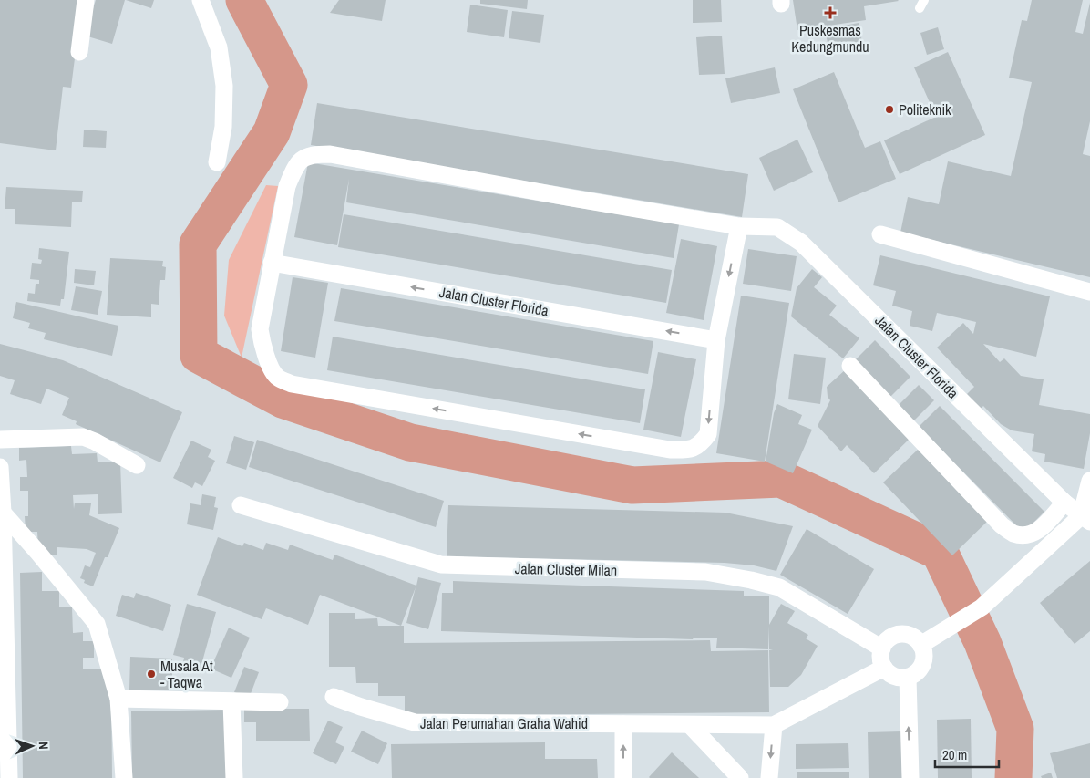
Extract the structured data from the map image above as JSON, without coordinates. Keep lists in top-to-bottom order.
{
  "streets": {
    "street": ["Jalan Cluster Florida", "Jalan Cluster Milan", "Jalan Perumahan Graha Wahid"]
  },
  "crossings": [
    ["Jalan Cluster Milan", "Jalan Perumahan Graha Wahid"]
  ],
  "one_way": ["Jalan Cluster Florida"],
  "places": {
    "health": ["Puskesmas Kedungmundu"],
    "other": ["Politeknik", "Musala At - Taqwa"]
  },
  "scale_bar": "20 m",
  "north": "right"
}
